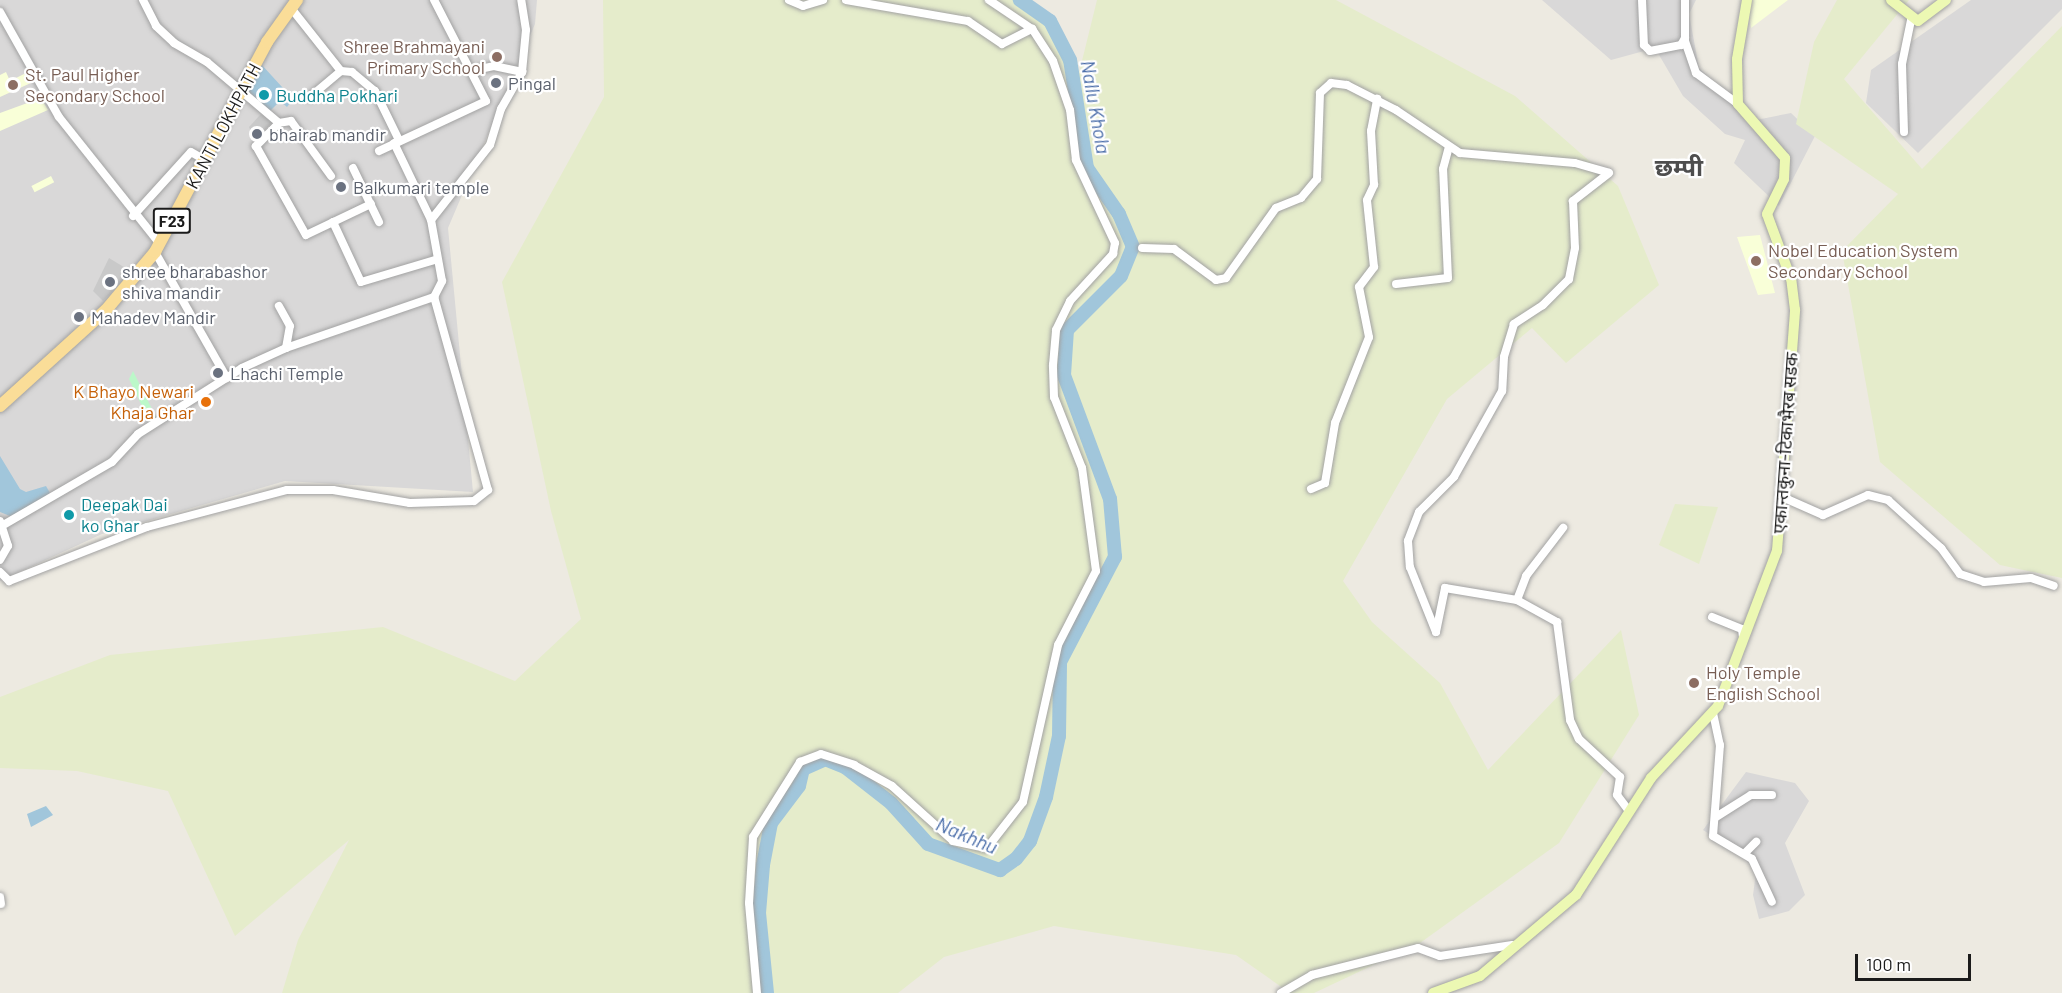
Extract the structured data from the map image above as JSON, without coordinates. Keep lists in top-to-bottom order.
{
  "streets": {
    "main road": ["KANTI LOKHPATH", "F23", "एकान्तकुना-टिकाभैरब सडक"]
  },
  "districts": ["छम्पी"],
  "water": ["Nallu Khola", "Nakhhu"],
  "places": [
    "Shree Brahmayani Primary School",
    "Pingal",
    "St. Paul Higher Secondary School",
    "Buddha Pokhari",
    "bhairab mandir",
    "Balkumari temple",
    "Nobel Education System Secondary School",
    "shree bharabashor shiva mandir",
    "Mahadev Mandir",
    "Lhachi Temple",
    "K Bhayo Newari Khaja Ghar",
    "Deepak Dai ko Ghar",
    "Holy Temple English School"
  ],
  "scale_bar": "100 m"
}
